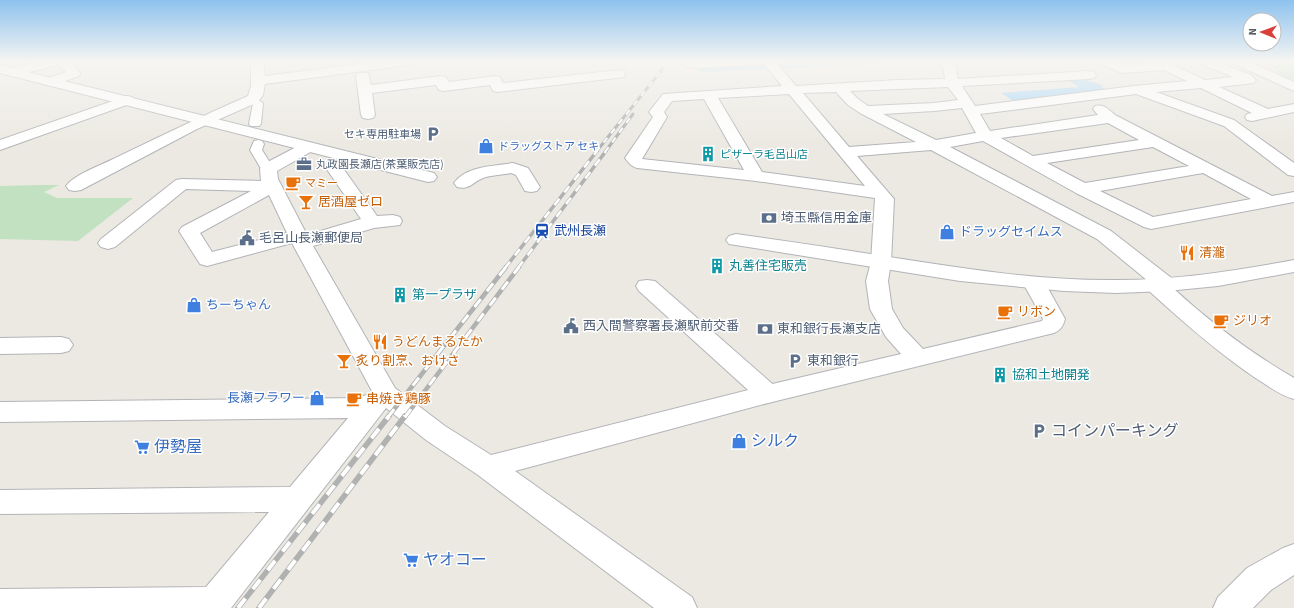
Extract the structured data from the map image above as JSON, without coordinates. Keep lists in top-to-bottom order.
{
  "places": {
    "parking": ["セキ専用駐車場", "東和銀行", "コインパーキング"],
    "shop": [
      "ドラッグストア セキ",
      "ドラッグセイムス",
      "ちーちゃん",
      "長瀬フラワー",
      "シルク"
    ],
    "building": [
      "ピザーラ毛呂山店",
      "丸善住宅販売",
      "第一プラザ",
      "協和土地開発"
    ],
    "office": ["丸政園長瀬店(茶葉販売店)"],
    "cafe": [
      "マミー",
      "リボン",
      "ジリオ",
      "串焼き鶏豚"
    ],
    "bar": ["居酒屋ゼロ", "炙り割烹、おけさ"],
    "bank": ["埼玉縣信用金庫", "東和銀行長瀬支店"],
    "station": ["武州長瀬"],
    "public building": ["毛呂山長瀬郵便局", "西入間警察署長瀬駅前交番"],
    "restaurant": ["清瀧", "うどんまるたか"],
    "supermarket": ["伊勢屋", "ヤオコー"]
  },
  "north": "left"
}
